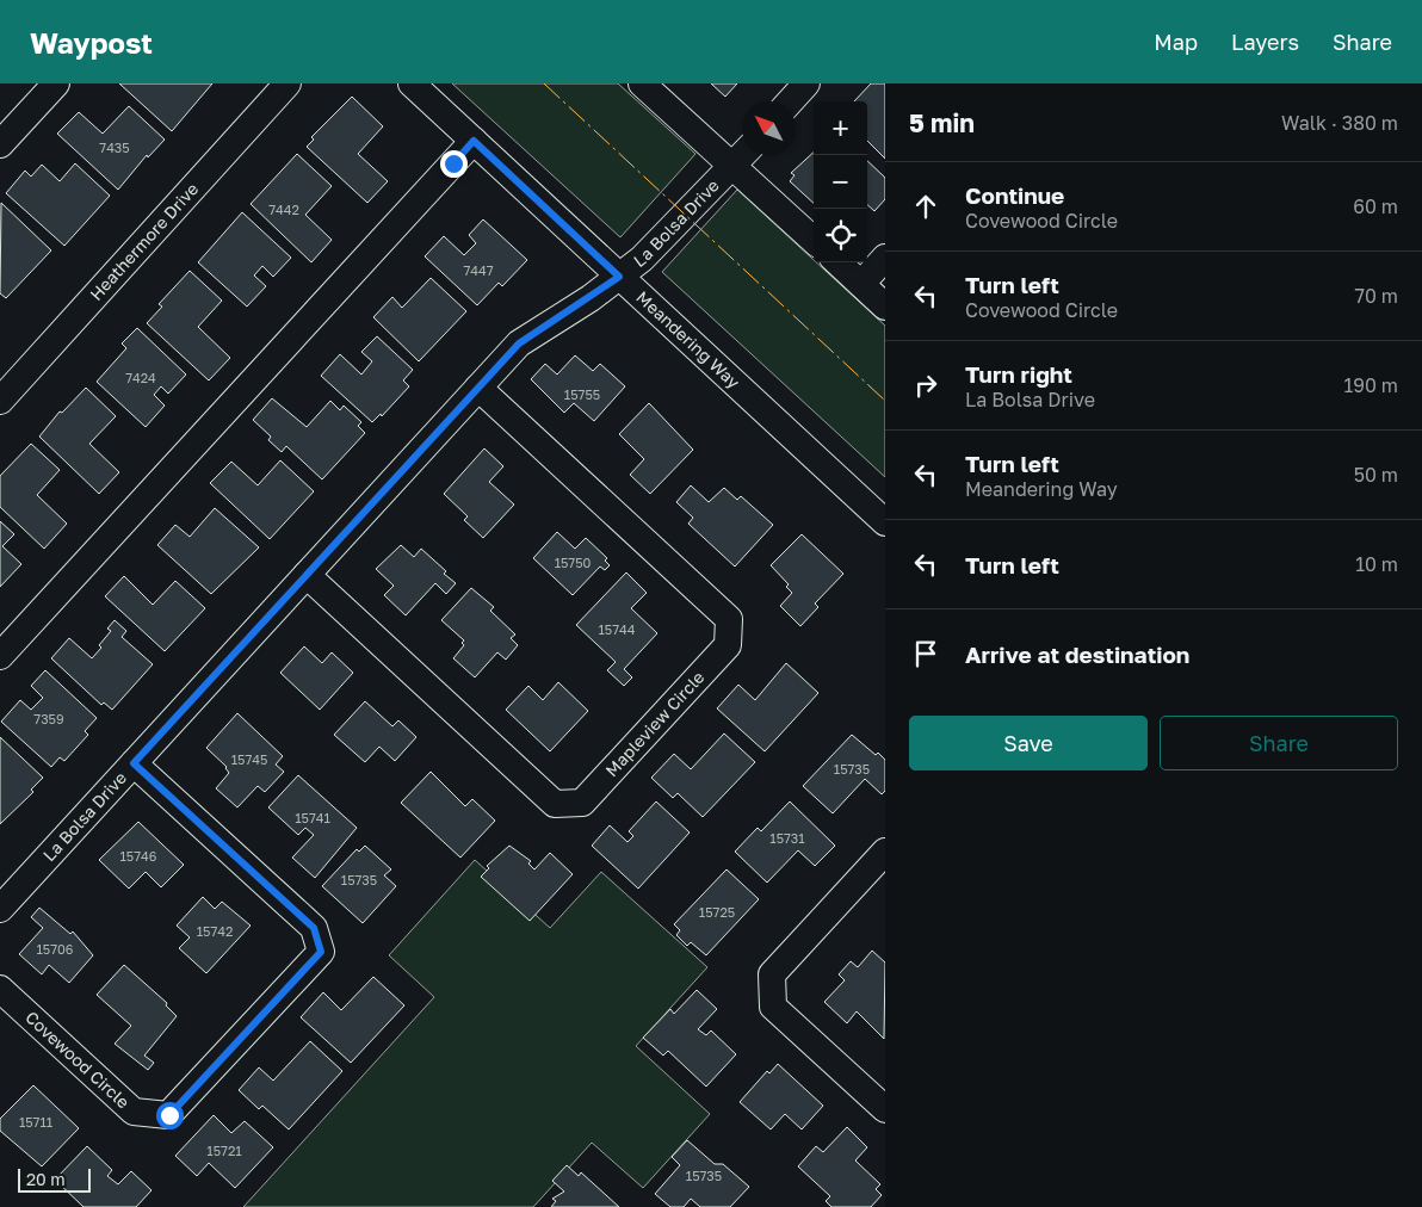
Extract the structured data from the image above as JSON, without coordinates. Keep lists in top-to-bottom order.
{
  "streets": {
    "street": [
      "La Bolsa Drive",
      "Heathermore Drive",
      "Meandering Way",
      "Mapleview Circle",
      "Covewood Circle"
    ]
  },
  "crossings": [
    ["La Bolsa Drive", "Meandering Way"],
    ["La Bolsa Drive", "Mapleview Circle"],
    ["La Bolsa Drive", "Covewood Circle"]
  ],
  "house_numbers": [
    "7435",
    "7442",
    "7447",
    "7424",
    "15755",
    "15750",
    "15744",
    "7359",
    "15745",
    "15735",
    "15741",
    "15731",
    "15746",
    "15735",
    "15725",
    "15742",
    "15706",
    "15711",
    "15721",
    "15735"
  ],
  "scale_bar": "20 m",
  "north": "top left",
  "page": {
    "header": "Waypost",
    "nav": ["Map", "Layers", "Share"],
    "heading": ["5 min", "Walk · 380 m"],
    "map_buttons": ["+", "−"],
    "list": [
      ["Continue", "Covewood Circle", "60 m"],
      ["Turn left", "Covewood Circle", "70 m"],
      ["Turn right", "La Bolsa Drive", "190 m"],
      ["Turn left", "Meandering Way", "50 m"],
      ["Turn left", "10 m"],
      "Arrive at destination"
    ],
    "buttons": ["Save", "Share"],
    "scale": "20 m"
  }
}
